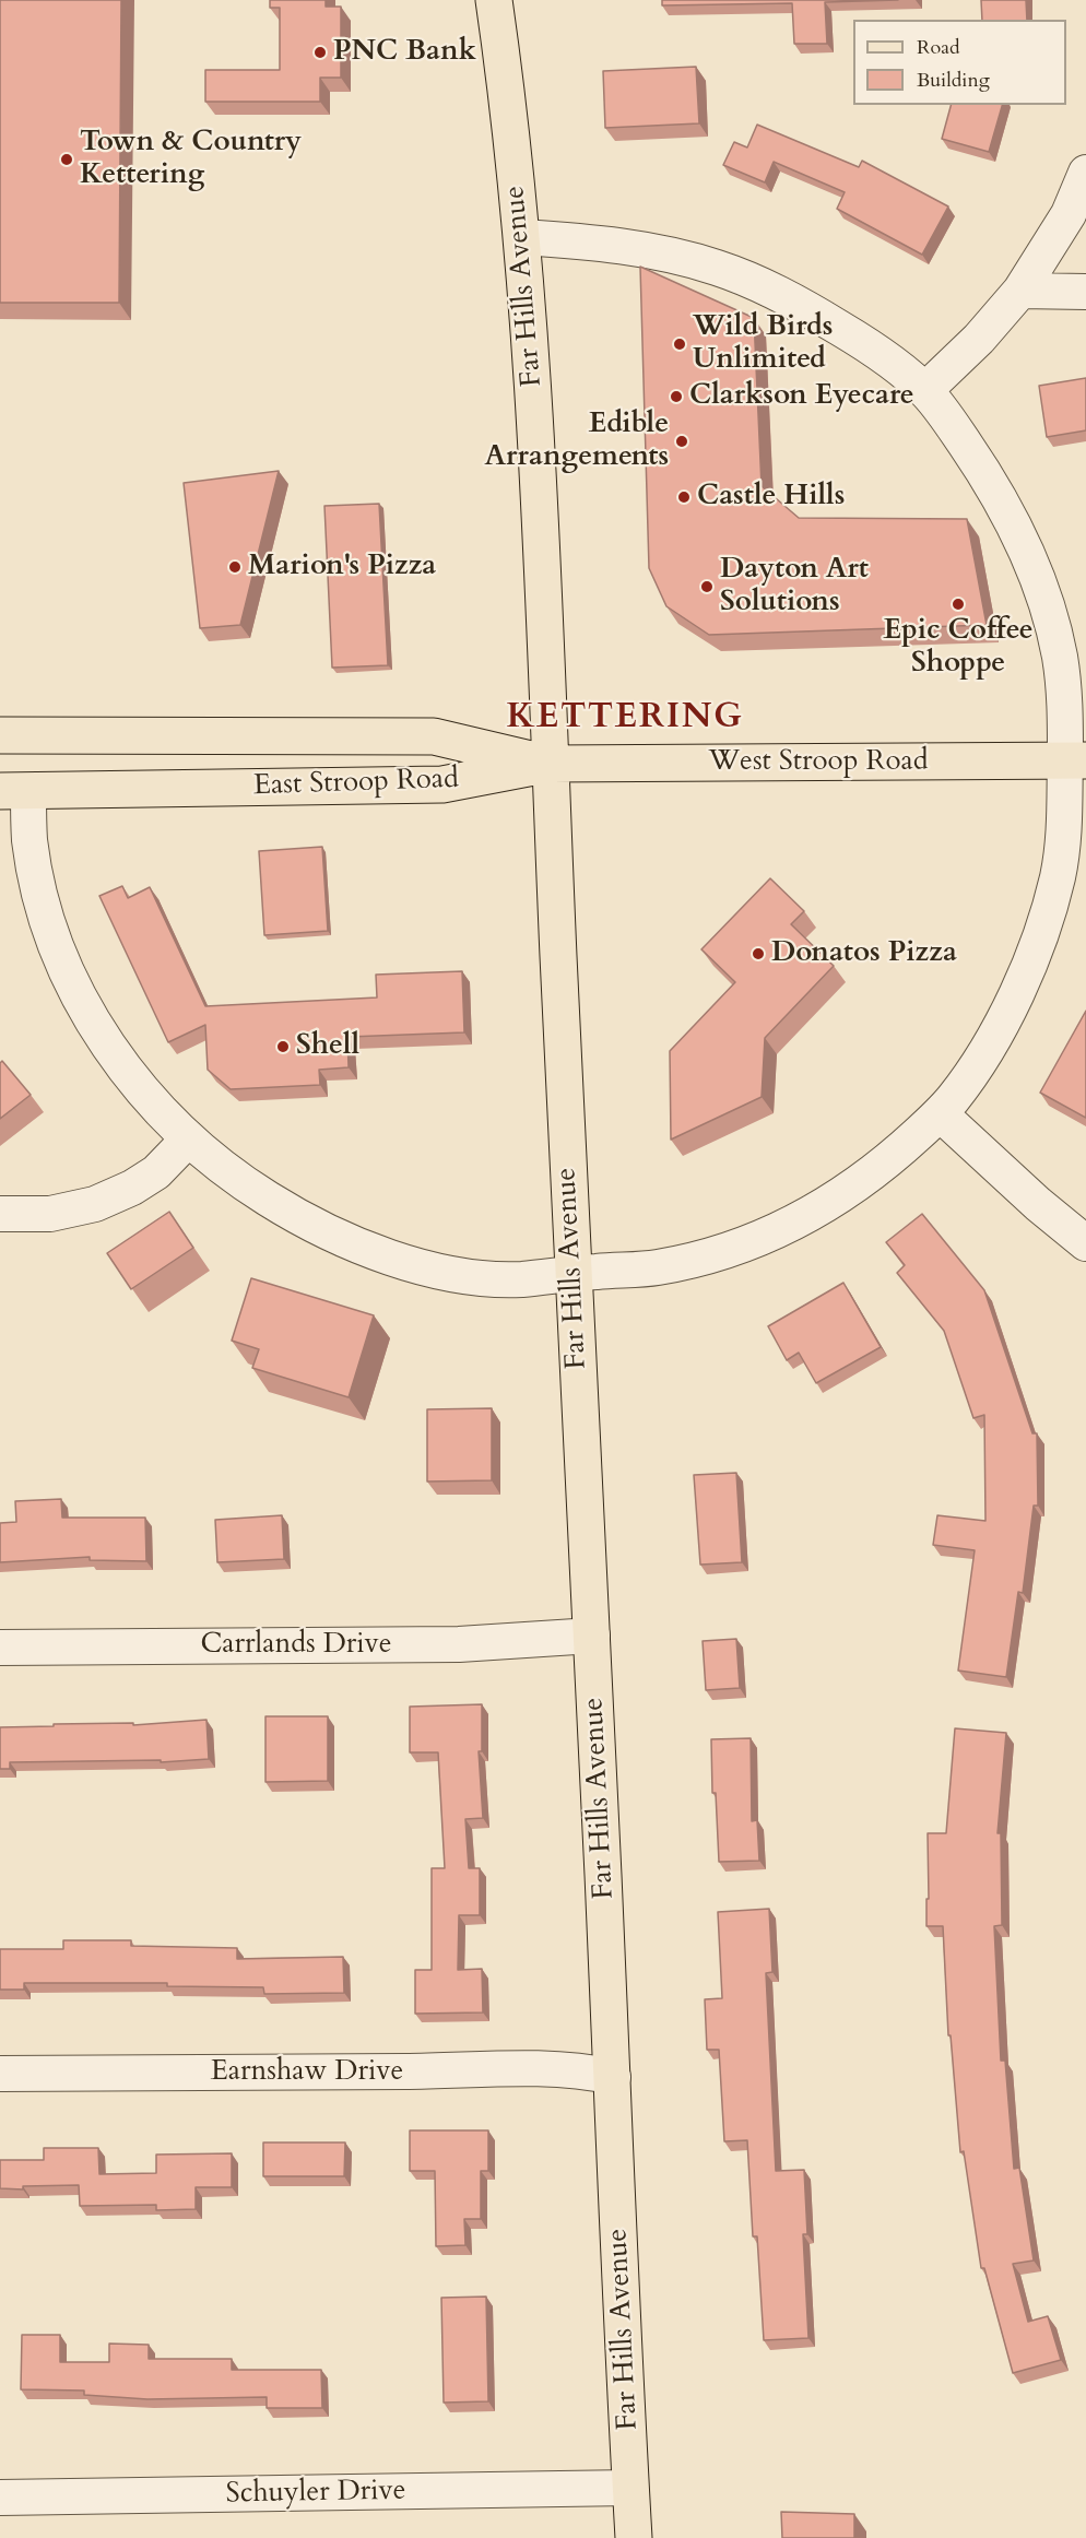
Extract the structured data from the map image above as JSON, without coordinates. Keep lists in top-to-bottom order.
{
  "streets": {
    "main road": ["Far Hills Avenue", "West Stroop Road", "East Stroop Road"],
    "street": ["Carrlands Drive", "Earnshaw Drive", "Schuyler Drive"]
  },
  "crossings": [
    ["Far Hills Avenue", "West Stroop Road"],
    ["Far Hills Avenue", "East Stroop Road"],
    ["Far Hills Avenue", "Carrlands Drive"],
    ["Far Hills Avenue", "Earnshaw Drive"],
    ["Far Hills Avenue", "Schuyler Drive"],
    ["West Stroop Road", "East Stroop Road"]
  ],
  "districts": ["KETTERING"],
  "places": [
    "PNC Bank",
    "Town & Country Kettering",
    "Wild Birds Unlimited",
    "Clarkson Eyecare",
    "Edible Arrangements",
    "Castle Hills",
    "Marion's Pizza",
    "Dayton Art Solutions",
    "Epic Coffee Shoppe",
    "Donatos Pizza",
    "Shell"
  ],
  "legend": ["Road", "Building"]
}
